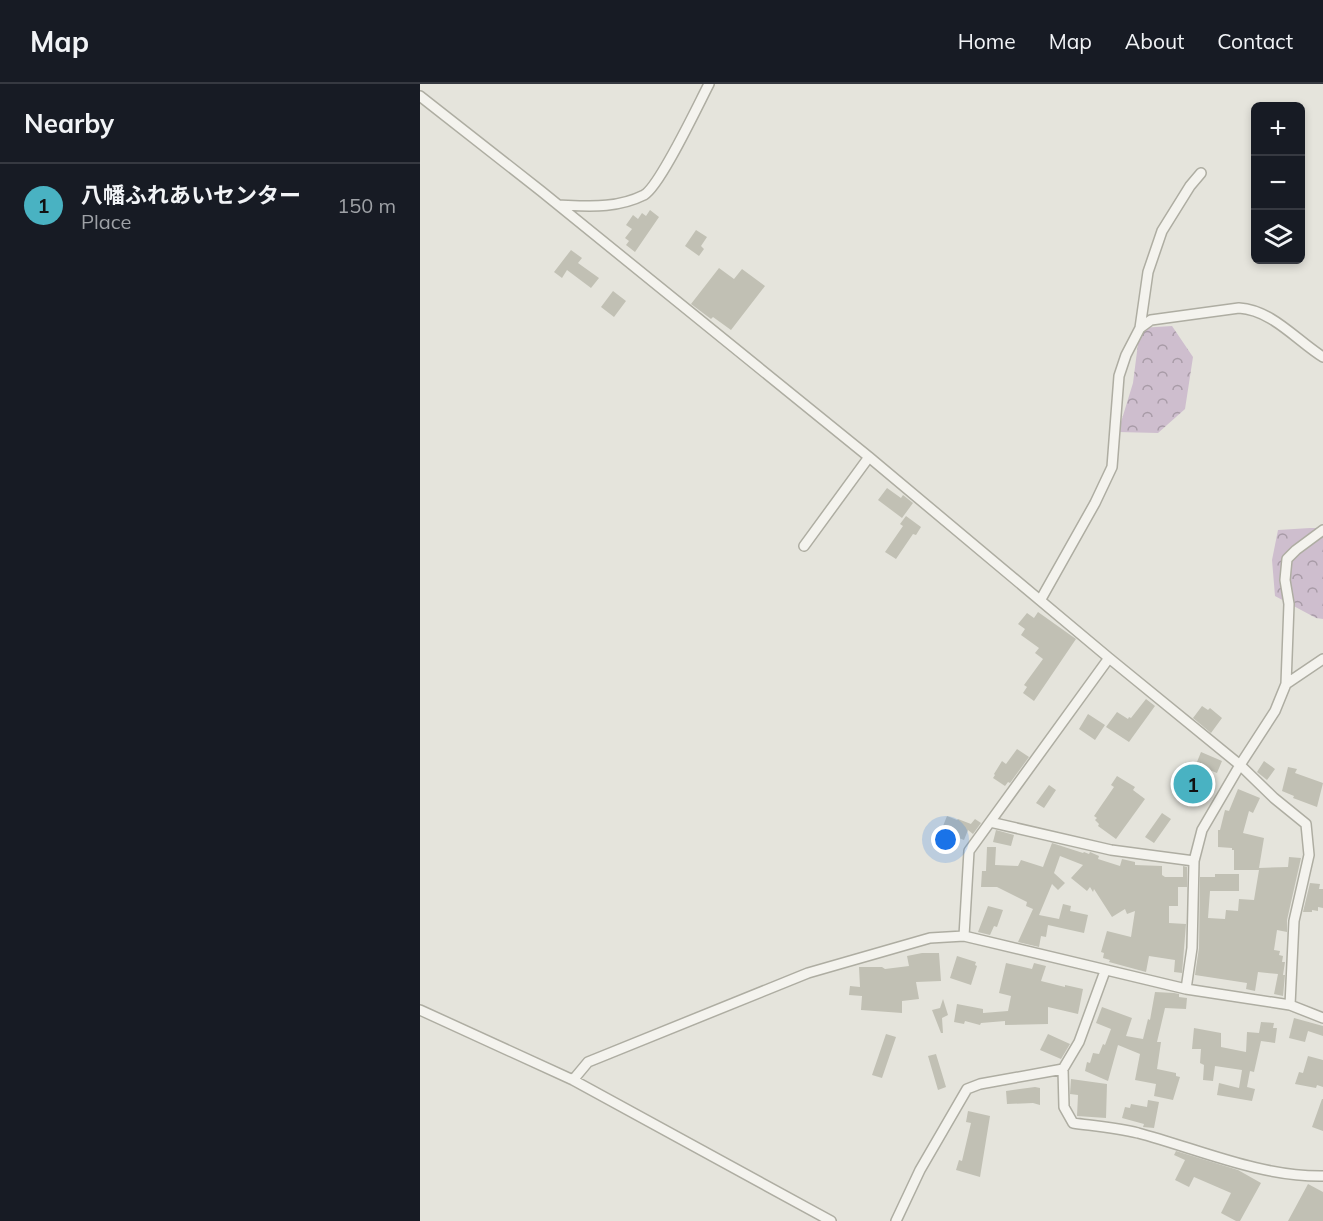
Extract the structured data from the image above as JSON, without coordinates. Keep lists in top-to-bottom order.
{
  "page": {
    "header": "Map",
    "nav": [
      "Home",
      "Map",
      "About",
      "Contact"
    ],
    "heading": "Nearby",
    "map_buttons": ["+", "−"],
    "list": [
      {
        "mark": "1",
        "name": "八幡ふれあいセンター",
        "note": "Place",
        "value": "150 m"
      }
    ],
    "pins": "1"
  }
}
